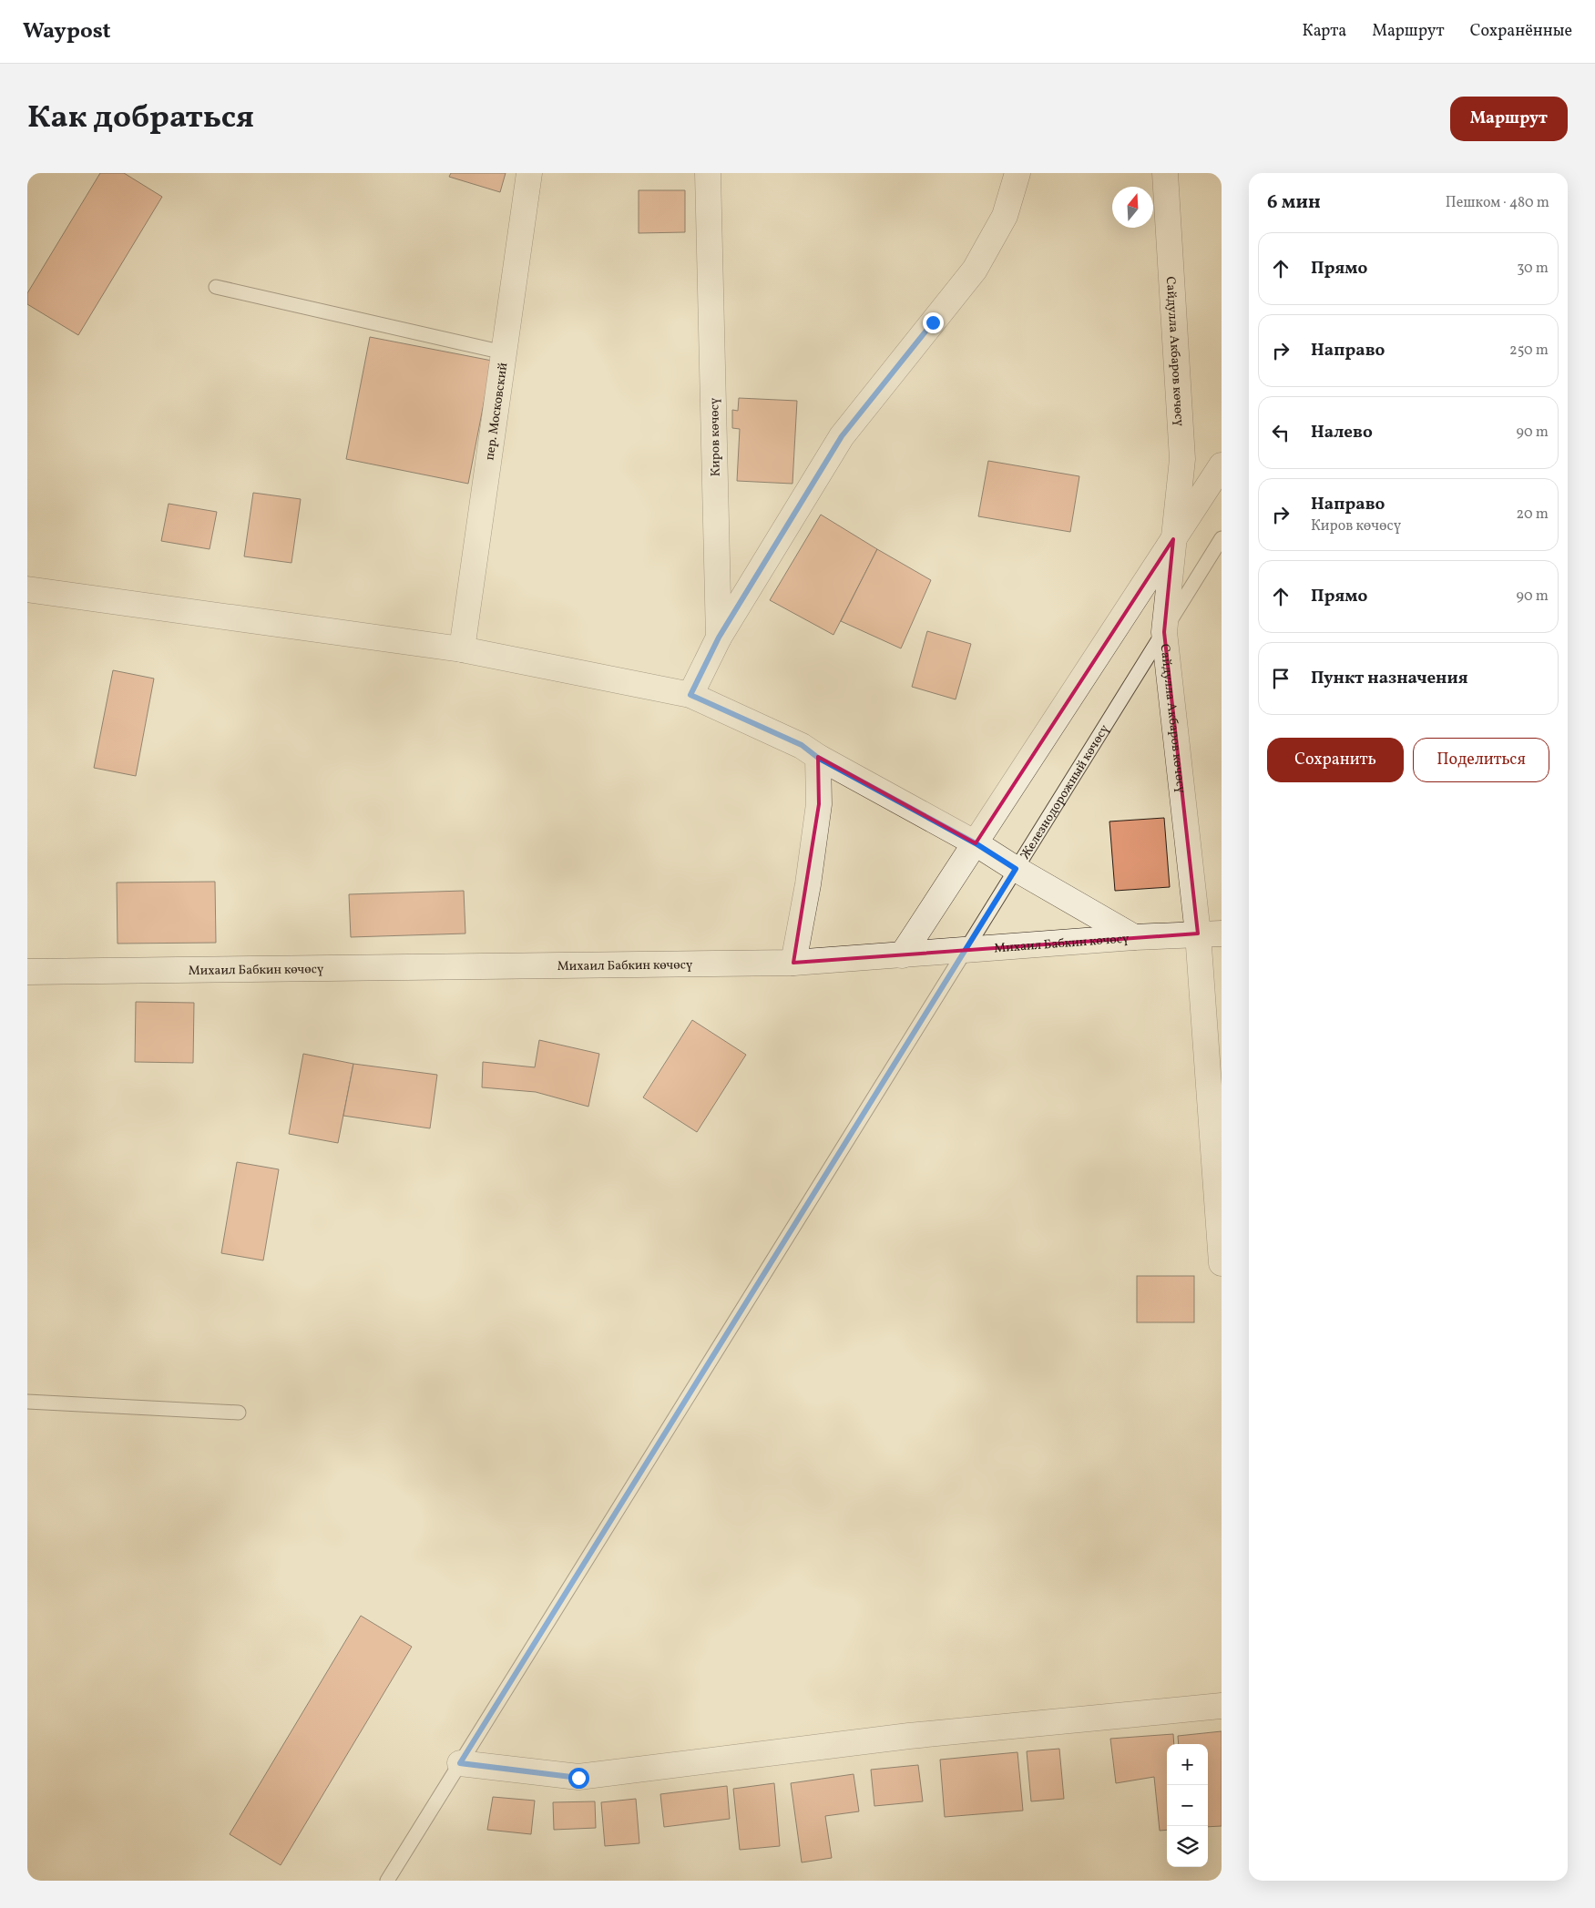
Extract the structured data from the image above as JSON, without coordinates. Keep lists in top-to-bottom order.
{
  "streets": {
    "street": [
      "Сайдулла Акбаров көчөсү",
      "пер. Московский",
      "Киров көчөсү",
      "Михаил Бабкин көчөсү"
    ],
    "lane": ["Железнодорожный көчөсү"]
  },
  "crossings": [
    ["Сайдулла Акбаров көчөсү", "Железнодорожный көчөсү"],
    ["Сайдулла Акбаров көчөсү", "Михаил Бабкин көчөсү"],
    ["Железнодорожный көчөсү", "Михаил Бабкин көчөсү"]
  ],
  "north": "top",
  "page": {
    "header": "Waypost",
    "nav": ["Карта", "Маршрут", "Сохранённые"],
    "title": "Как добраться",
    "buttons": [
      "Маршрут",
      ["Сохранить", "Поделиться"]
    ],
    "heading": ["6 мин", "Пешком · 480 m"],
    "list": [
      ["Прямо", "30 m"],
      ["Направо", "250 m"],
      ["Налево", "90 m"],
      ["Направо", "Киров көчөсү", "20 m"],
      ["Прямо", "90 m"],
      "Пункт назначения"
    ],
    "map_buttons": ["+", "−"]
  }
}
